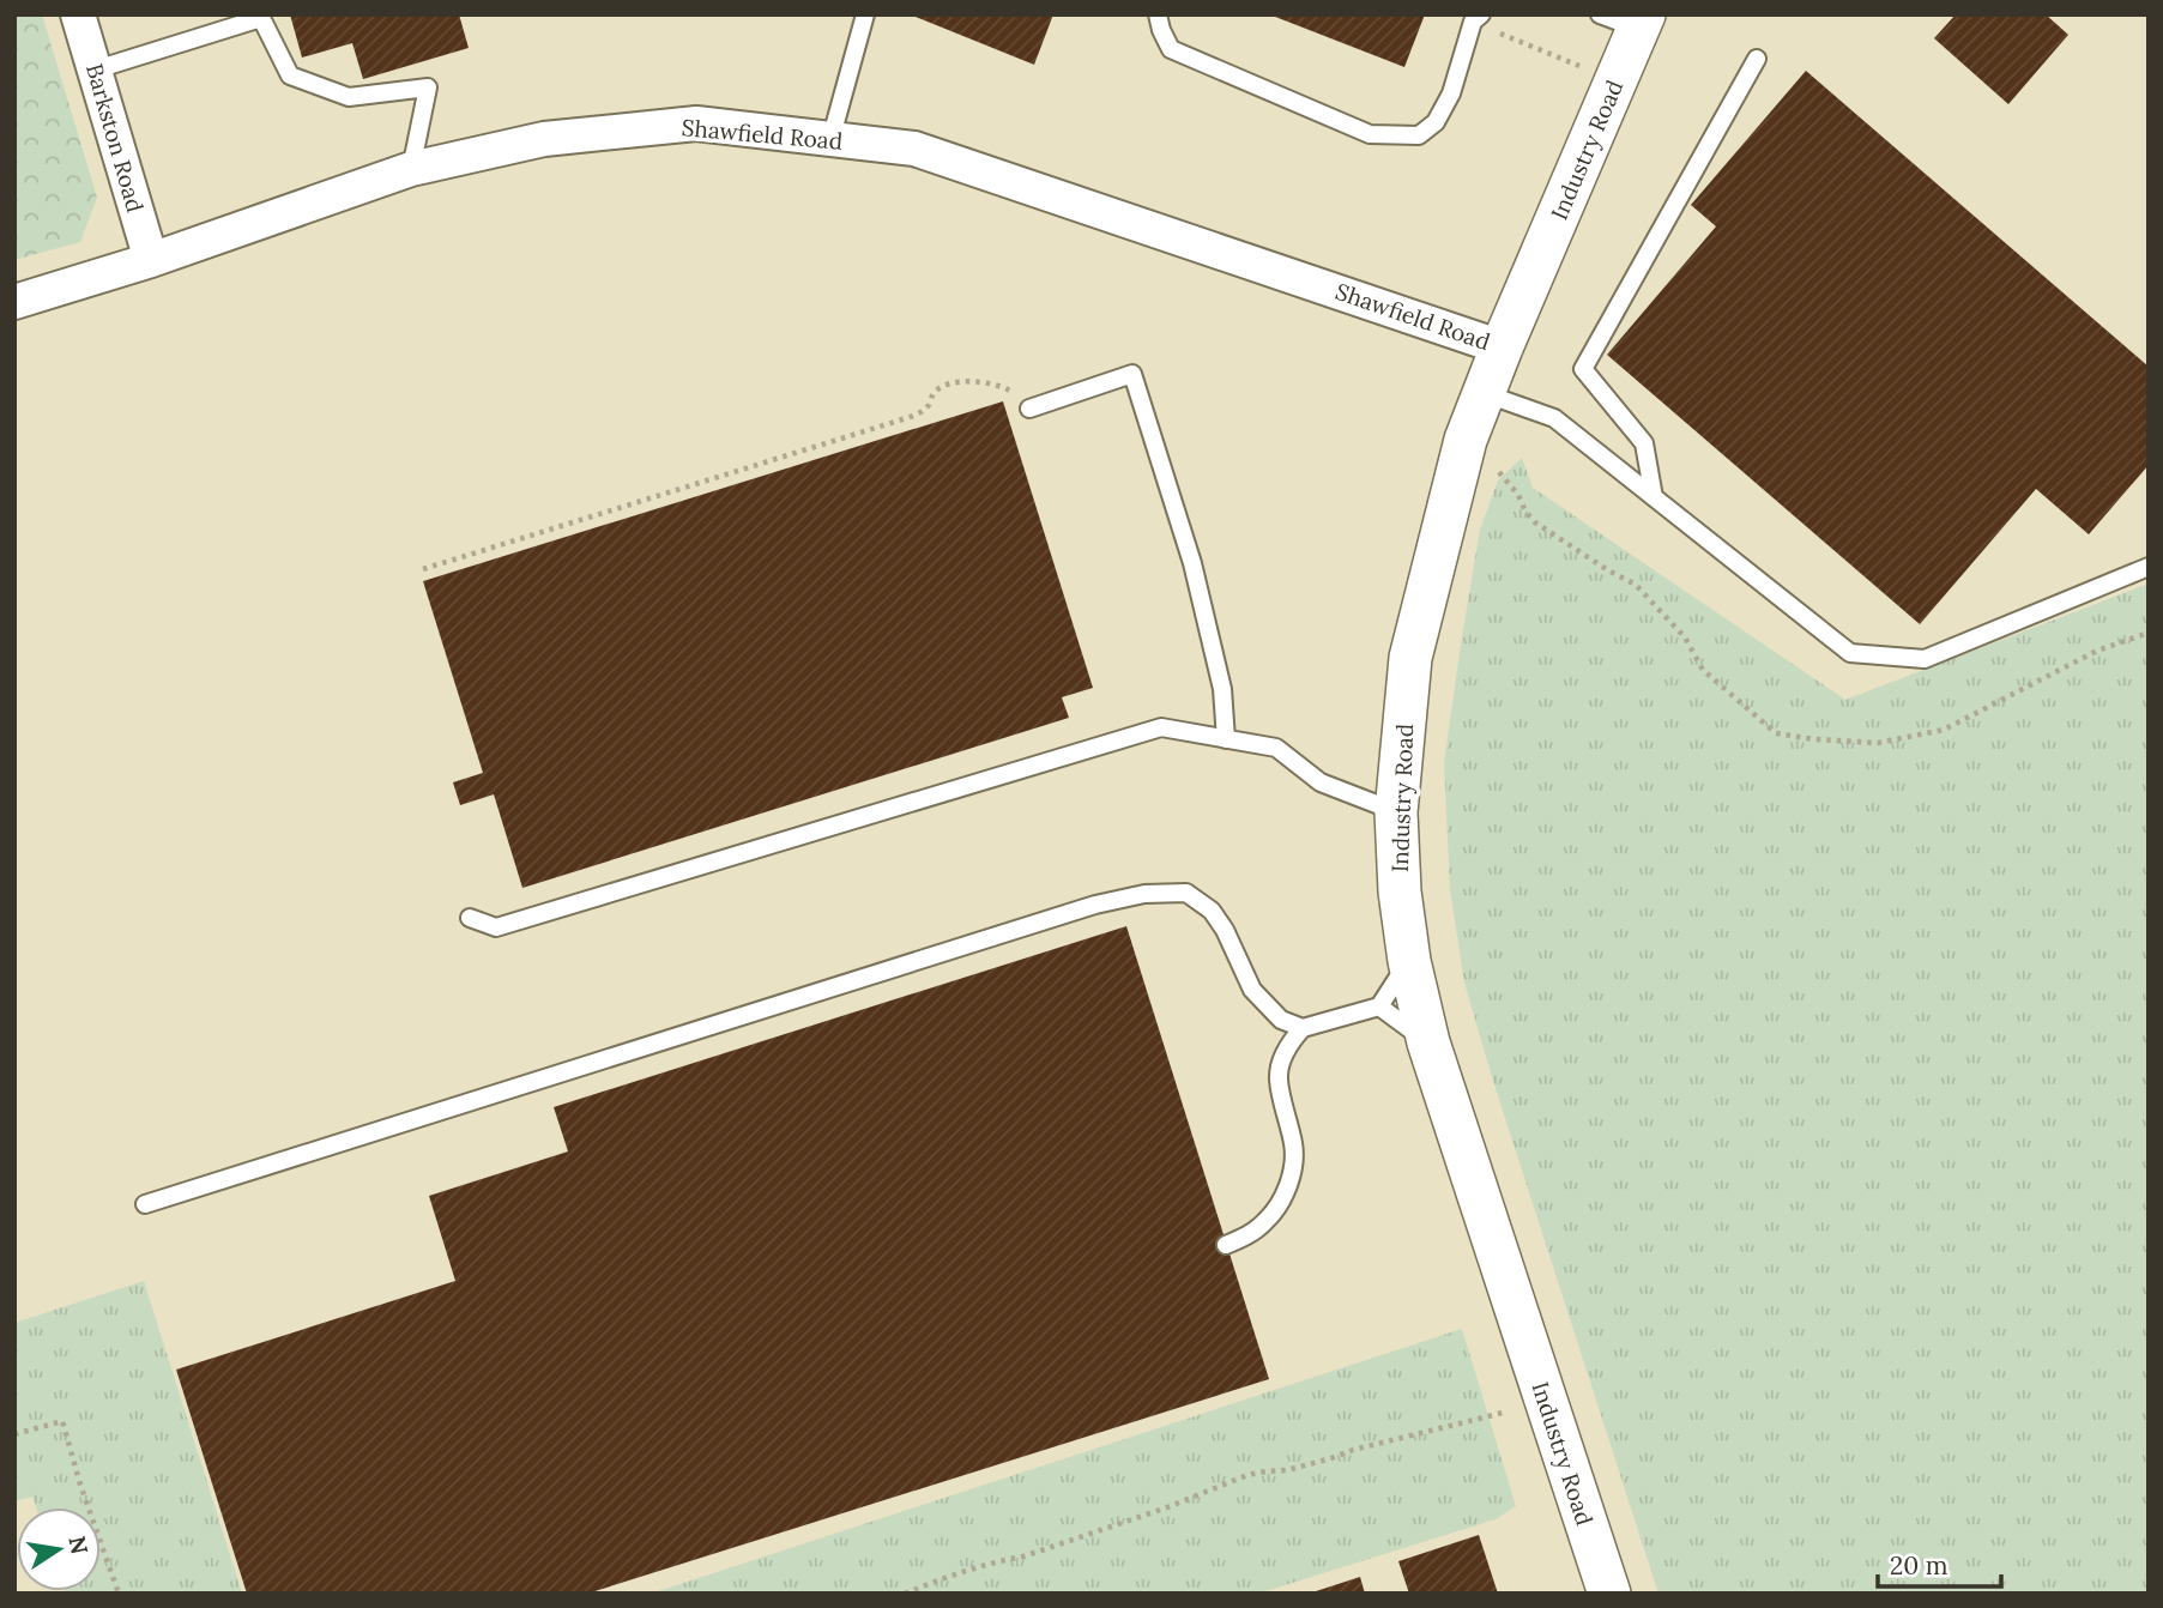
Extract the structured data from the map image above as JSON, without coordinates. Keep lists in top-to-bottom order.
{
  "streets": {
    "street": ["Shawfield Road", "Barkston Road", "Industry Road"]
  },
  "crossings": [
    ["Shawfield Road", "Barkston Road"],
    ["Shawfield Road", "Industry Road"]
  ],
  "scale_bar": "20 m",
  "north": "right"
}
